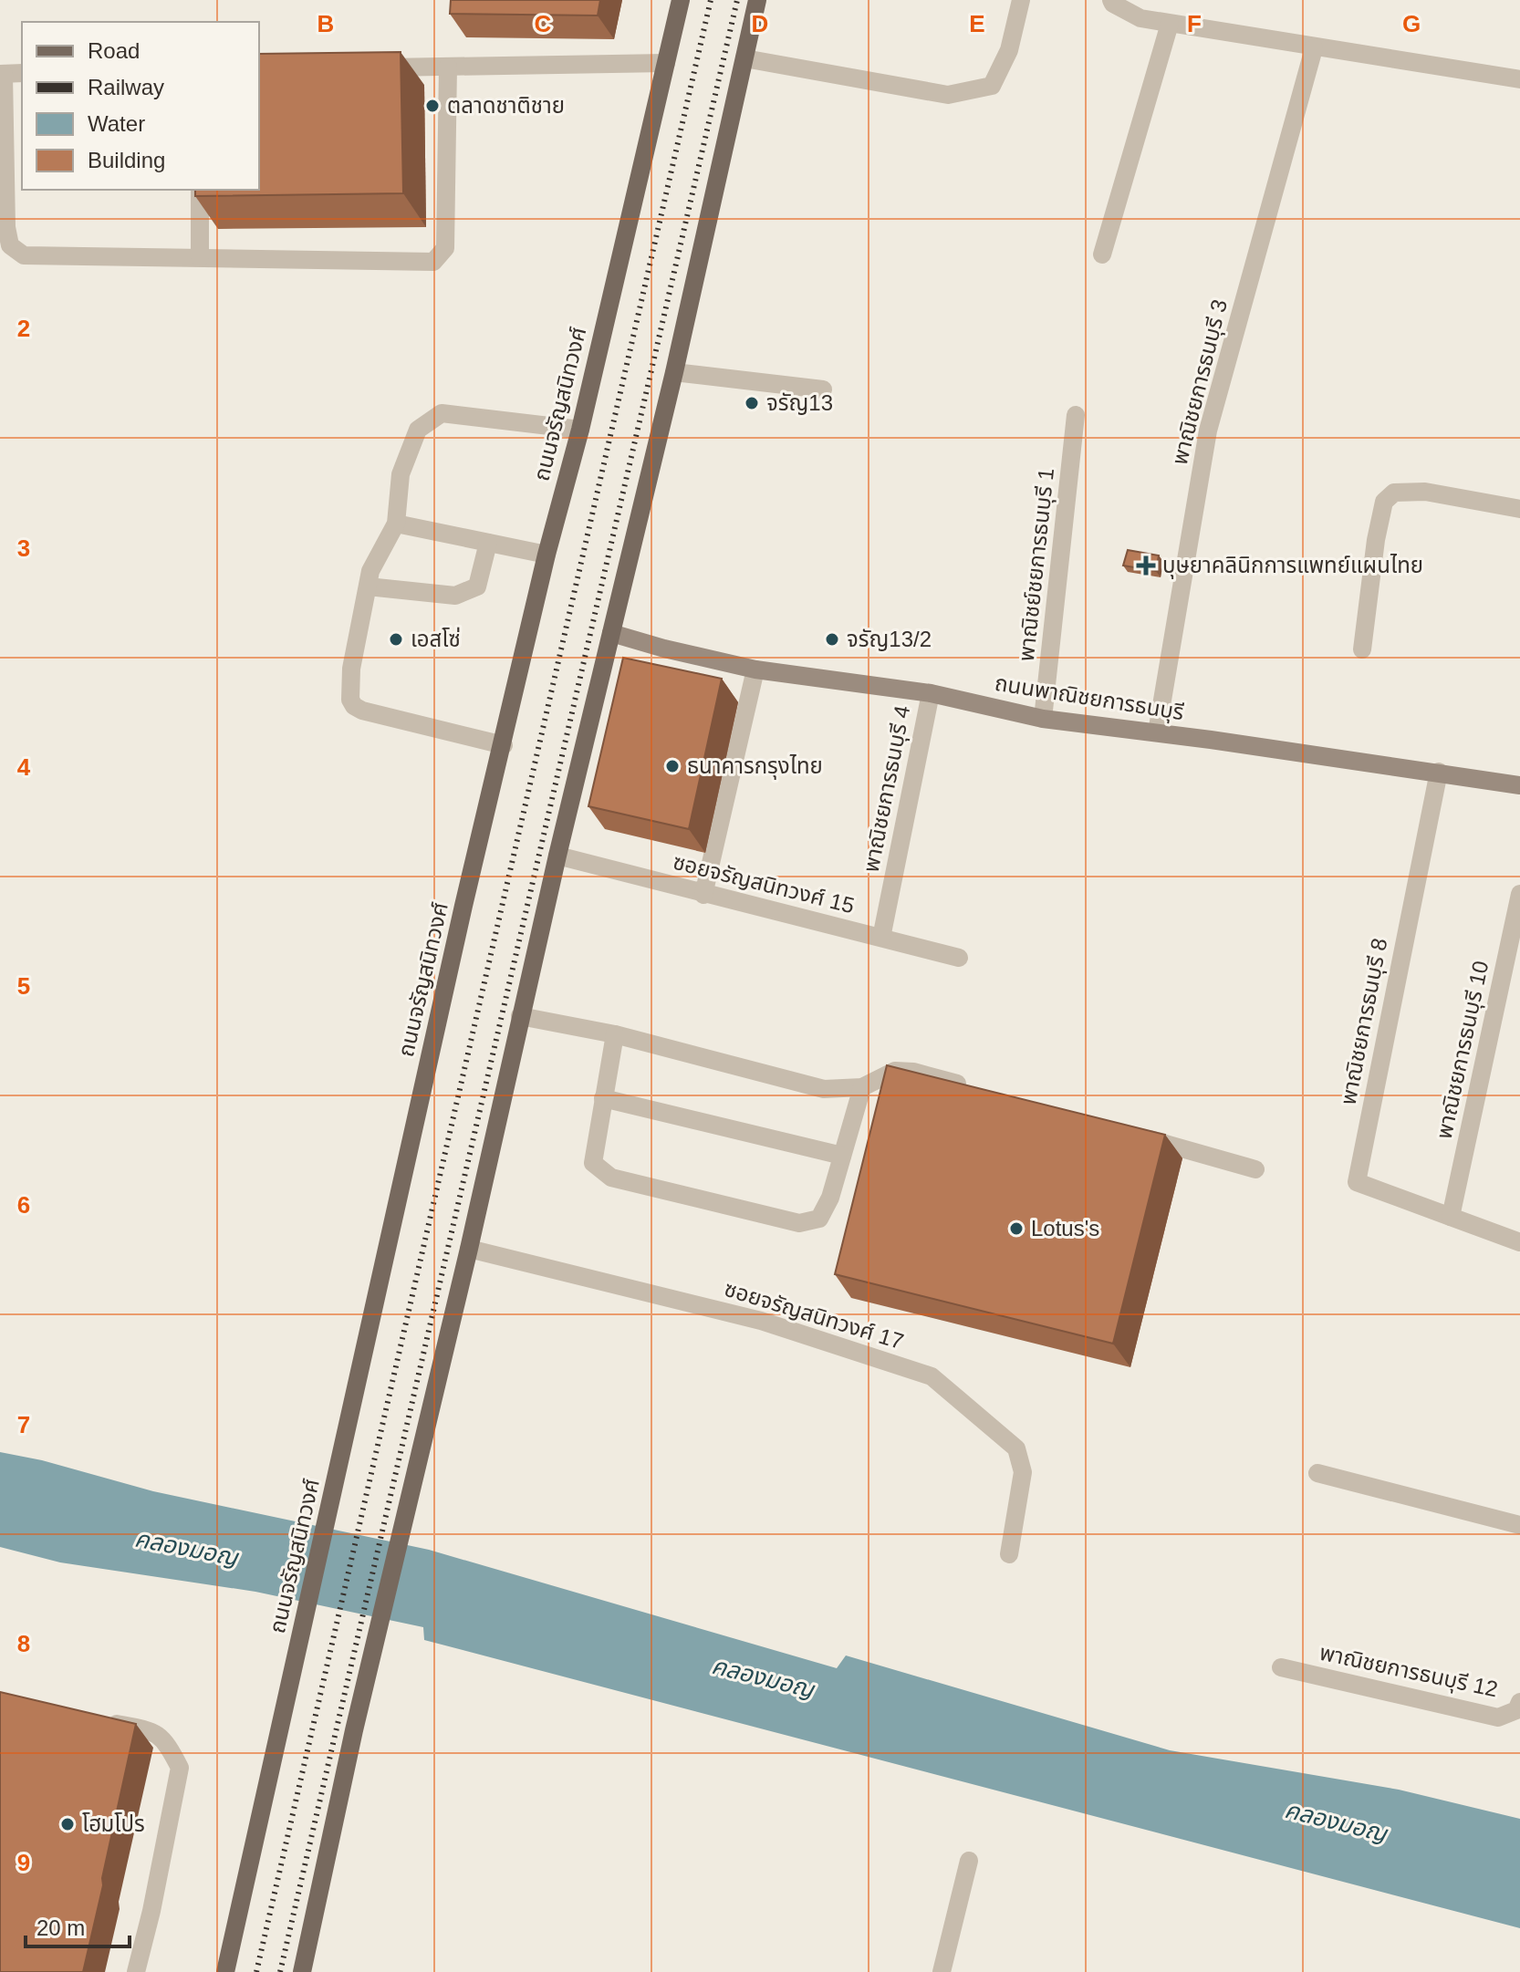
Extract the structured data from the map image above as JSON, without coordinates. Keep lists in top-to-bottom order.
{
  "streets": {
    "main road": ["ถนนจรัญสนิทวงศ์", "ถนนพาณิชยการธนบุรี"],
    "street": [
      "พาณิชยการธนบุรี 3",
      "พาณิชย์ชยการธนบุรี 1",
      "พาณิชยการธนบุรี 4",
      "ซอยจรัญสนิทวงศ์ 15",
      "พาณิชยการธนบุรี 8",
      "พาณิชยการธนบุรี 10",
      "ซอยจรัญสนิทวงศ์ 17",
      "พาณิชยการธนบุรี 12"
    ]
  },
  "crossings": [
    ["พาณิชยการธนบุรี 3", "ถนนพาณิชยการธนบุรี"],
    ["พาณิชย์ชยการธนบุรี 1", "ถนนพาณิชยการธนบุรี"],
    ["ถนนพาณิชยการธนบุรี", "พาณิชยการธนบุรี 4"],
    ["ถนนพาณิชยการธนบุรี", "พาณิชยการธนบุรี 8"],
    ["พาณิชยการธนบุรี 4", "ซอยจรัญสนิทวงศ์ 15"],
    ["พาณิชยการธนบุรี 8", "พาณิชยการธนบุรี 10"]
  ],
  "water": ["คลองมอญ"],
  "places": {
    "other": [
      "ตลาดชาติชาย",
      "จรัญ13",
      "เอสโซ่",
      "จรัญ13/2",
      "ธนาคารกรุงไทย",
      "Lotus's",
      "โฮมโปร"
    ],
    "health": ["บุษยาคลินิกการแพทย์แผนไทย"]
  },
  "legend": [
    "Road",
    "Railway",
    "Water",
    "Building"
  ],
  "scale_bar": "20 m",
  "grid": {
    "columns": [
      "B",
      "C",
      "D",
      "E",
      "F",
      "G"
    ],
    "rows": [
      "2",
      "3",
      "4",
      "5",
      "6",
      "7",
      "8",
      "9"
    ]
  }
}
